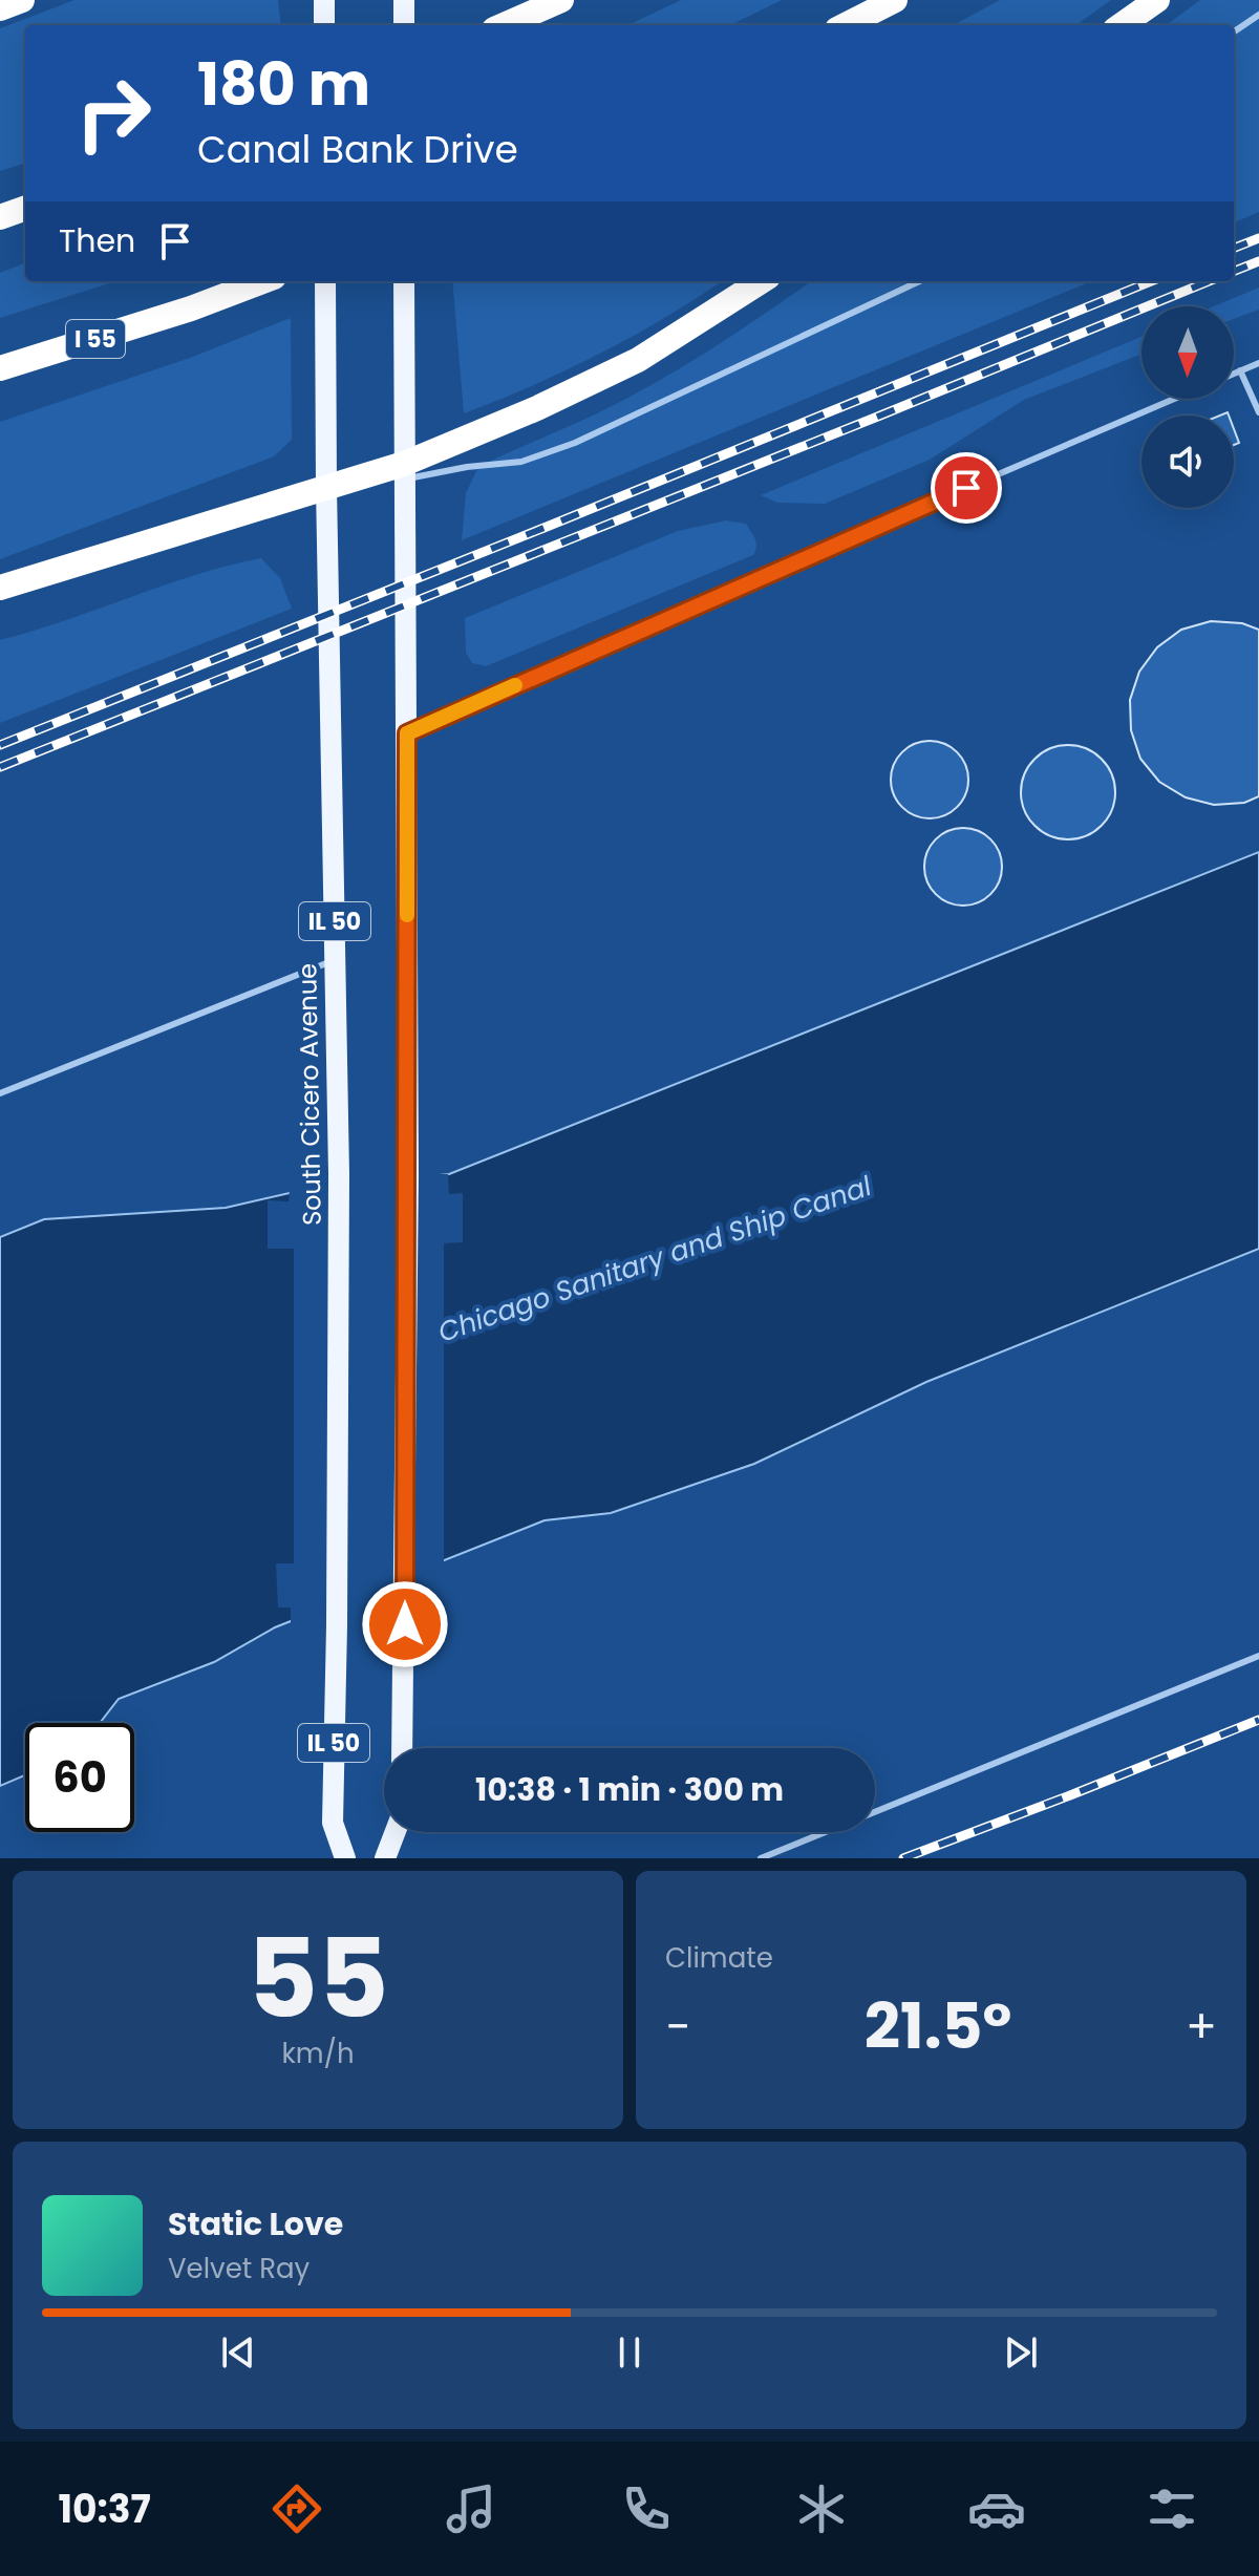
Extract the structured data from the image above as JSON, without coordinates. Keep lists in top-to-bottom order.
{
  "streets": {
    "highway": ["I 55"],
    "main road": ["IL 50", "South Cicero Avenue"]
  },
  "water": ["Chicago Sanitary and Ship Canal"],
  "north": "bottom",
  "page": {
    "turn": ["180 m", "Canal Bank Drive"],
    "then": "Then",
    "limit": "60",
    "trip": "10:38 · 1 min · 300 m",
    "tile": [
      ["55", "km/h"],
      "Climate"
    ],
    "heat": ["−", "21.5°", "+"],
    "song": ["Static Love", "Velvet Ray"],
    "tabs": "10:37"
  }
}
